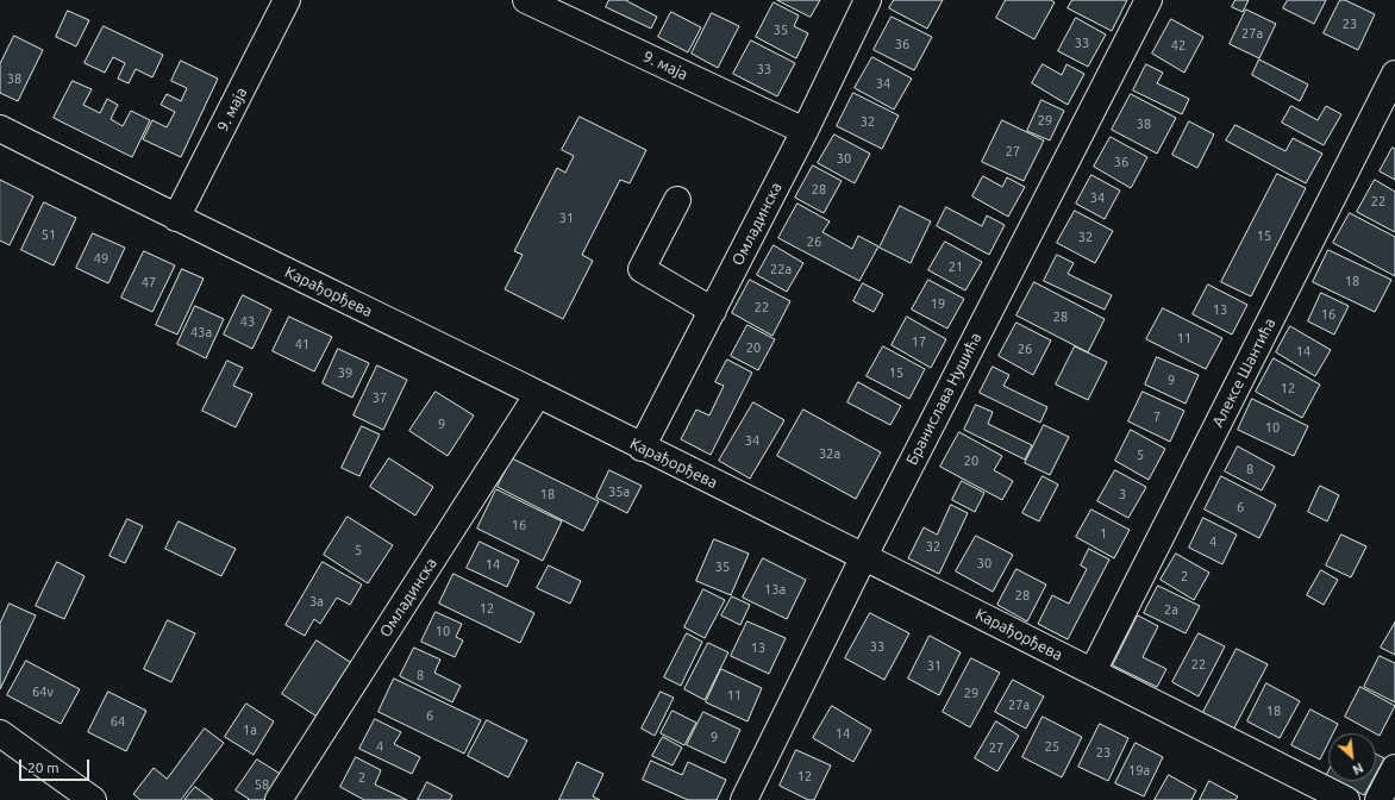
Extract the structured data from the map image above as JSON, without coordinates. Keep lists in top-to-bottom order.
{
  "streets": {
    "street": [
      "9. маја",
      "Омладинска",
      "Карађорђева",
      "Алексе Шантића",
      "Бранислава Нушића"
    ]
  },
  "crossings": [
    ["9. маја", "Омладинска"],
    ["9. маја", "Карађорђева"],
    ["Омладинска", "Карађорђева"],
    ["Карађорђева", "Алексе Шантића"],
    ["Карађорђева", "Бранислава Нушића"]
  ],
  "house_numbers": [
    "23",
    "35",
    "27a",
    "33",
    "36",
    "42",
    "33",
    "38",
    "34",
    "29",
    "32",
    "38",
    "27",
    "30",
    "36",
    "28",
    "34",
    "22",
    "31",
    "51",
    "15",
    "32",
    "26",
    "49",
    "21",
    "22a",
    "18",
    "47",
    "19",
    "22",
    "13",
    "16",
    "28",
    "43",
    "43a",
    "11",
    "17",
    "41",
    "20",
    "26",
    "14",
    "39",
    "15",
    "9",
    "12",
    "37",
    "7",
    "9",
    "10",
    "34",
    "32a",
    "5",
    "20",
    "8",
    "35a",
    "18",
    "3",
    "6",
    "16",
    "1",
    "4",
    "32",
    "5",
    "30",
    "14",
    "35",
    "2",
    "13a",
    "28",
    "3a",
    "12",
    "2a",
    "10",
    "33",
    "13",
    "22",
    "31",
    "8",
    "64v",
    "29",
    "11",
    "27a",
    "18",
    "6",
    "64",
    "1a",
    "14",
    "9",
    "4",
    "25",
    "27",
    "23",
    "19a",
    "12",
    "2",
    "58"
  ],
  "scale_bar": "20 m",
  "north": "bottom right"
}
